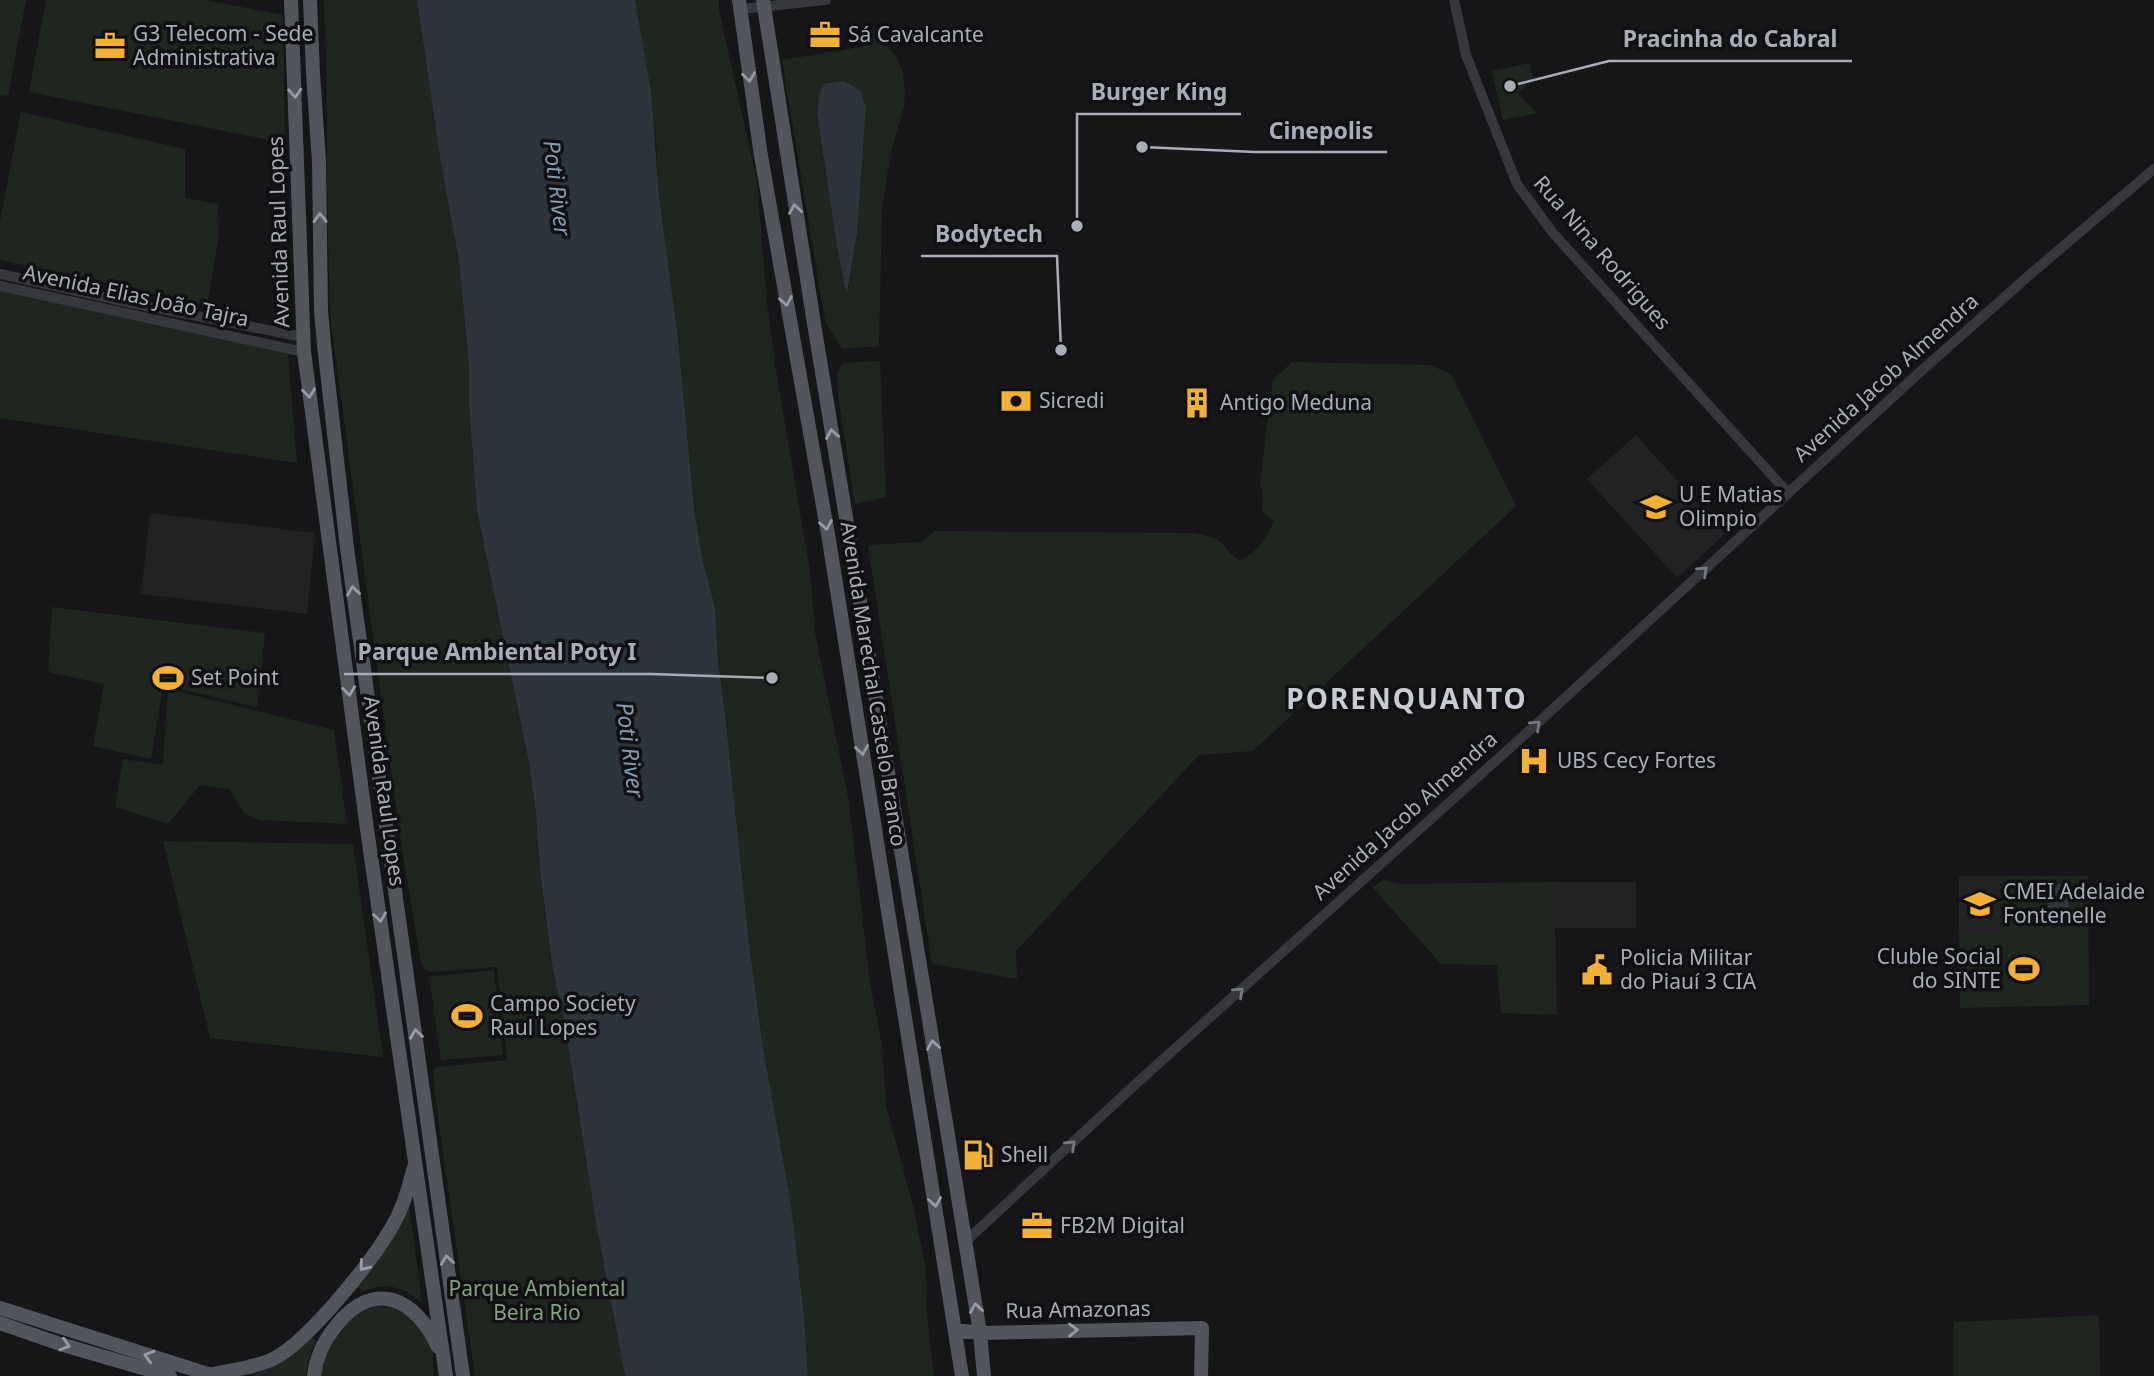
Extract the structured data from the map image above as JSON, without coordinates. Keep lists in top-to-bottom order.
{
  "streets": {
    "main road": ["Avenida Raul Lopes", "Avenida Marechal Castelo Branco", "Rua Amazonas"],
    "street": ["Rua Nina Rodrigues", "Avenida Elias João Tajra", "Avenida Jacob Almendra"]
  },
  "crossings": [
    ["Avenida Raul Lopes", "Avenida Elias João Tajra"],
    ["Rua Nina Rodrigues", "Avenida Jacob Almendra"],
    ["Avenida Jacob Almendra", "Avenida Marechal Castelo Branco"],
    ["Avenida Marechal Castelo Branco", "Rua Amazonas"]
  ],
  "one_way": ["Avenida Jacob Almendra", "Rua Amazonas"],
  "districts": ["PORENQUANTO"],
  "water": ["Poti River"],
  "parks": ["Parque Ambiental Beira Rio"],
  "places": {
    "office": ["Sá Cavalcante", "G3 Telecom - Sede Administrativa", "FB2M Digital"],
    "other": [
      "Pracinha do Cabral",
      "Cinepolis",
      "Burger King",
      "Bodytech",
      "Parque Ambiental Poty I"
    ],
    "bank": ["Sicredi"],
    "building": ["Antigo Meduna"],
    "school or university": ["U E Matias Olimpio", "CMEI Adelaide Fontenelle"],
    "sports": ["Set Point", "Cluble Social do SINTE", "Campo Society Raul Lopes"],
    "hospital": ["UBS Cecy Fortes"],
    "public building": ["Policia Militar do Piauí 3 CIA"],
    "fuel station": ["Shell"]
  }
}
